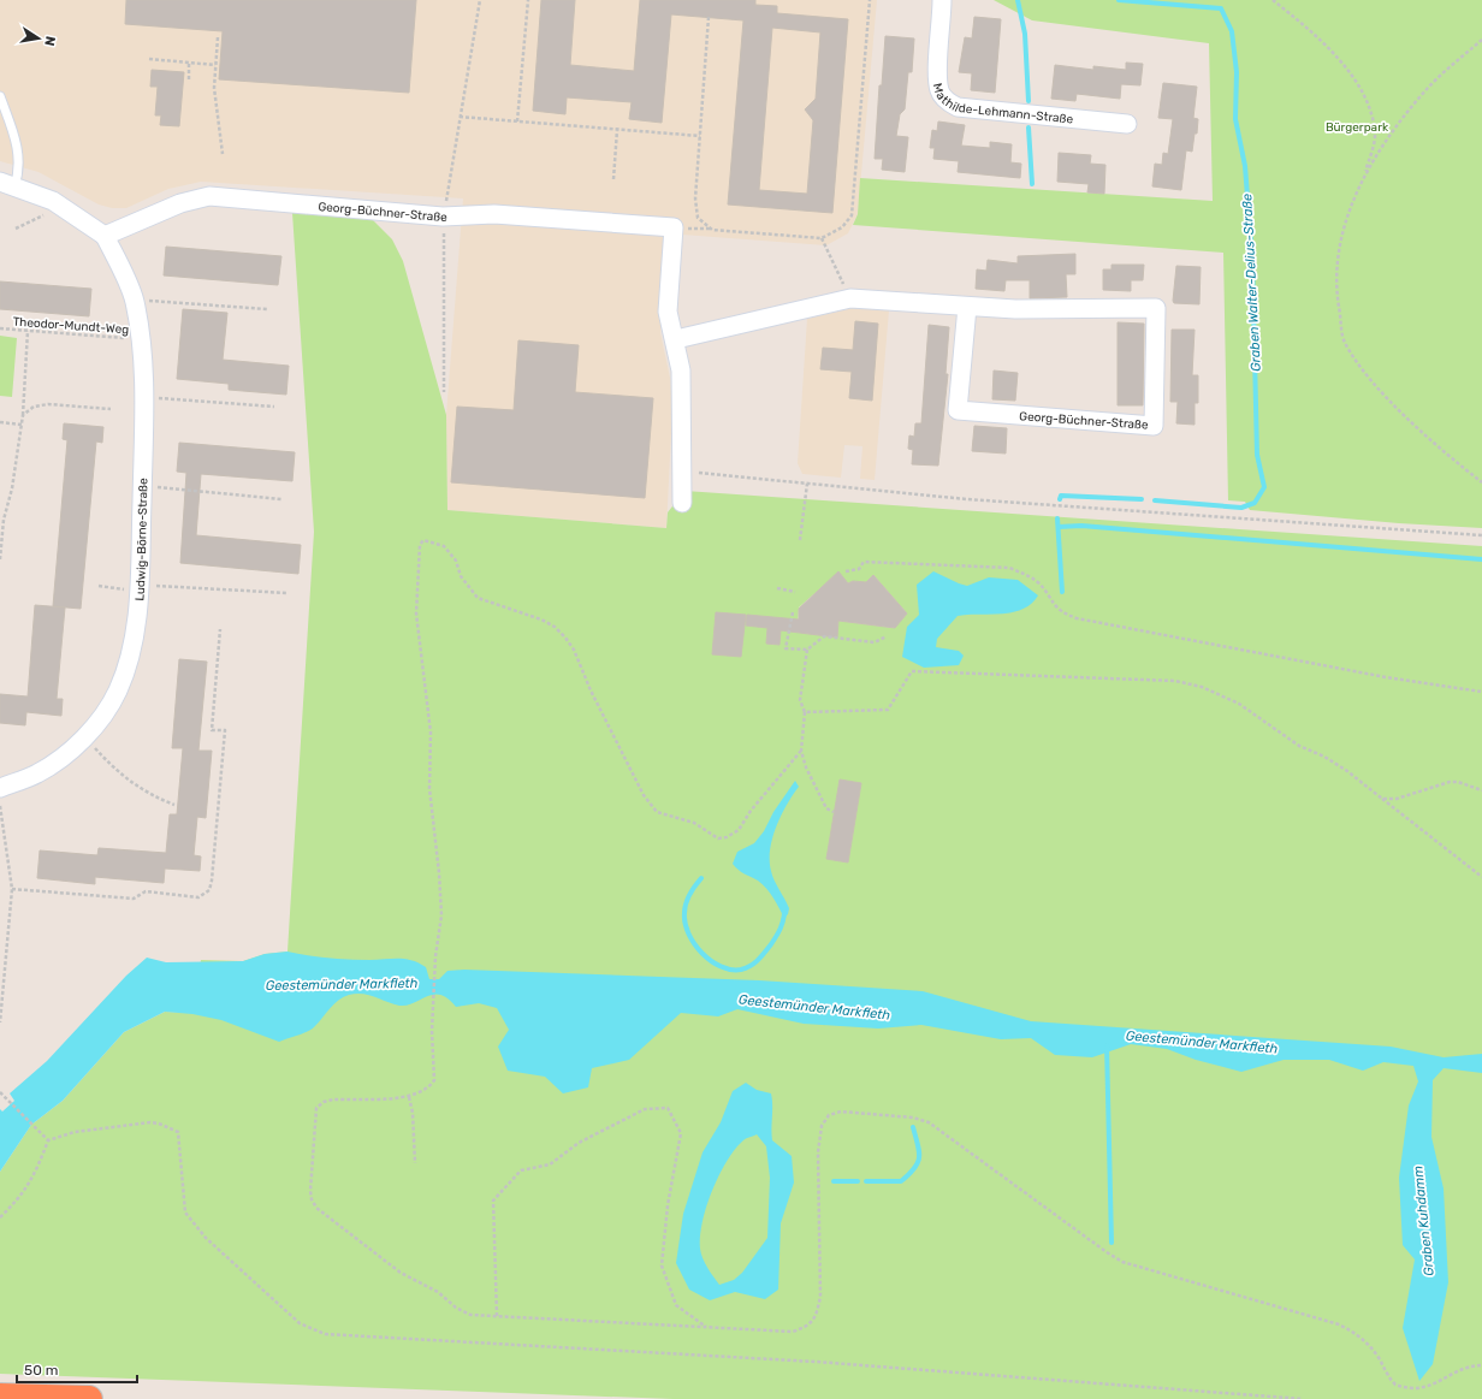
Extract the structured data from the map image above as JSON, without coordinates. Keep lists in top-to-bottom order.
{
  "streets": {
    "street": ["Mathilde-Lehmann-Straße", "Georg-Büchner-Straße", "Ludwig-Börne-Straße"],
    "path": ["Theodor-Mundt-Weg"]
  },
  "crossings": [
    ["Georg-Büchner-Straße", "Ludwig-Börne-Straße"],
    ["Theodor-Mundt-Weg", "Ludwig-Börne-Straße"]
  ],
  "water": ["Graben Walter-Delius-Straße", "Geestemünder Markfleth", "Graben Kuhdamm"],
  "parks": ["Bürgerpark"],
  "scale_bar": "50 m",
  "north": "right"
}
